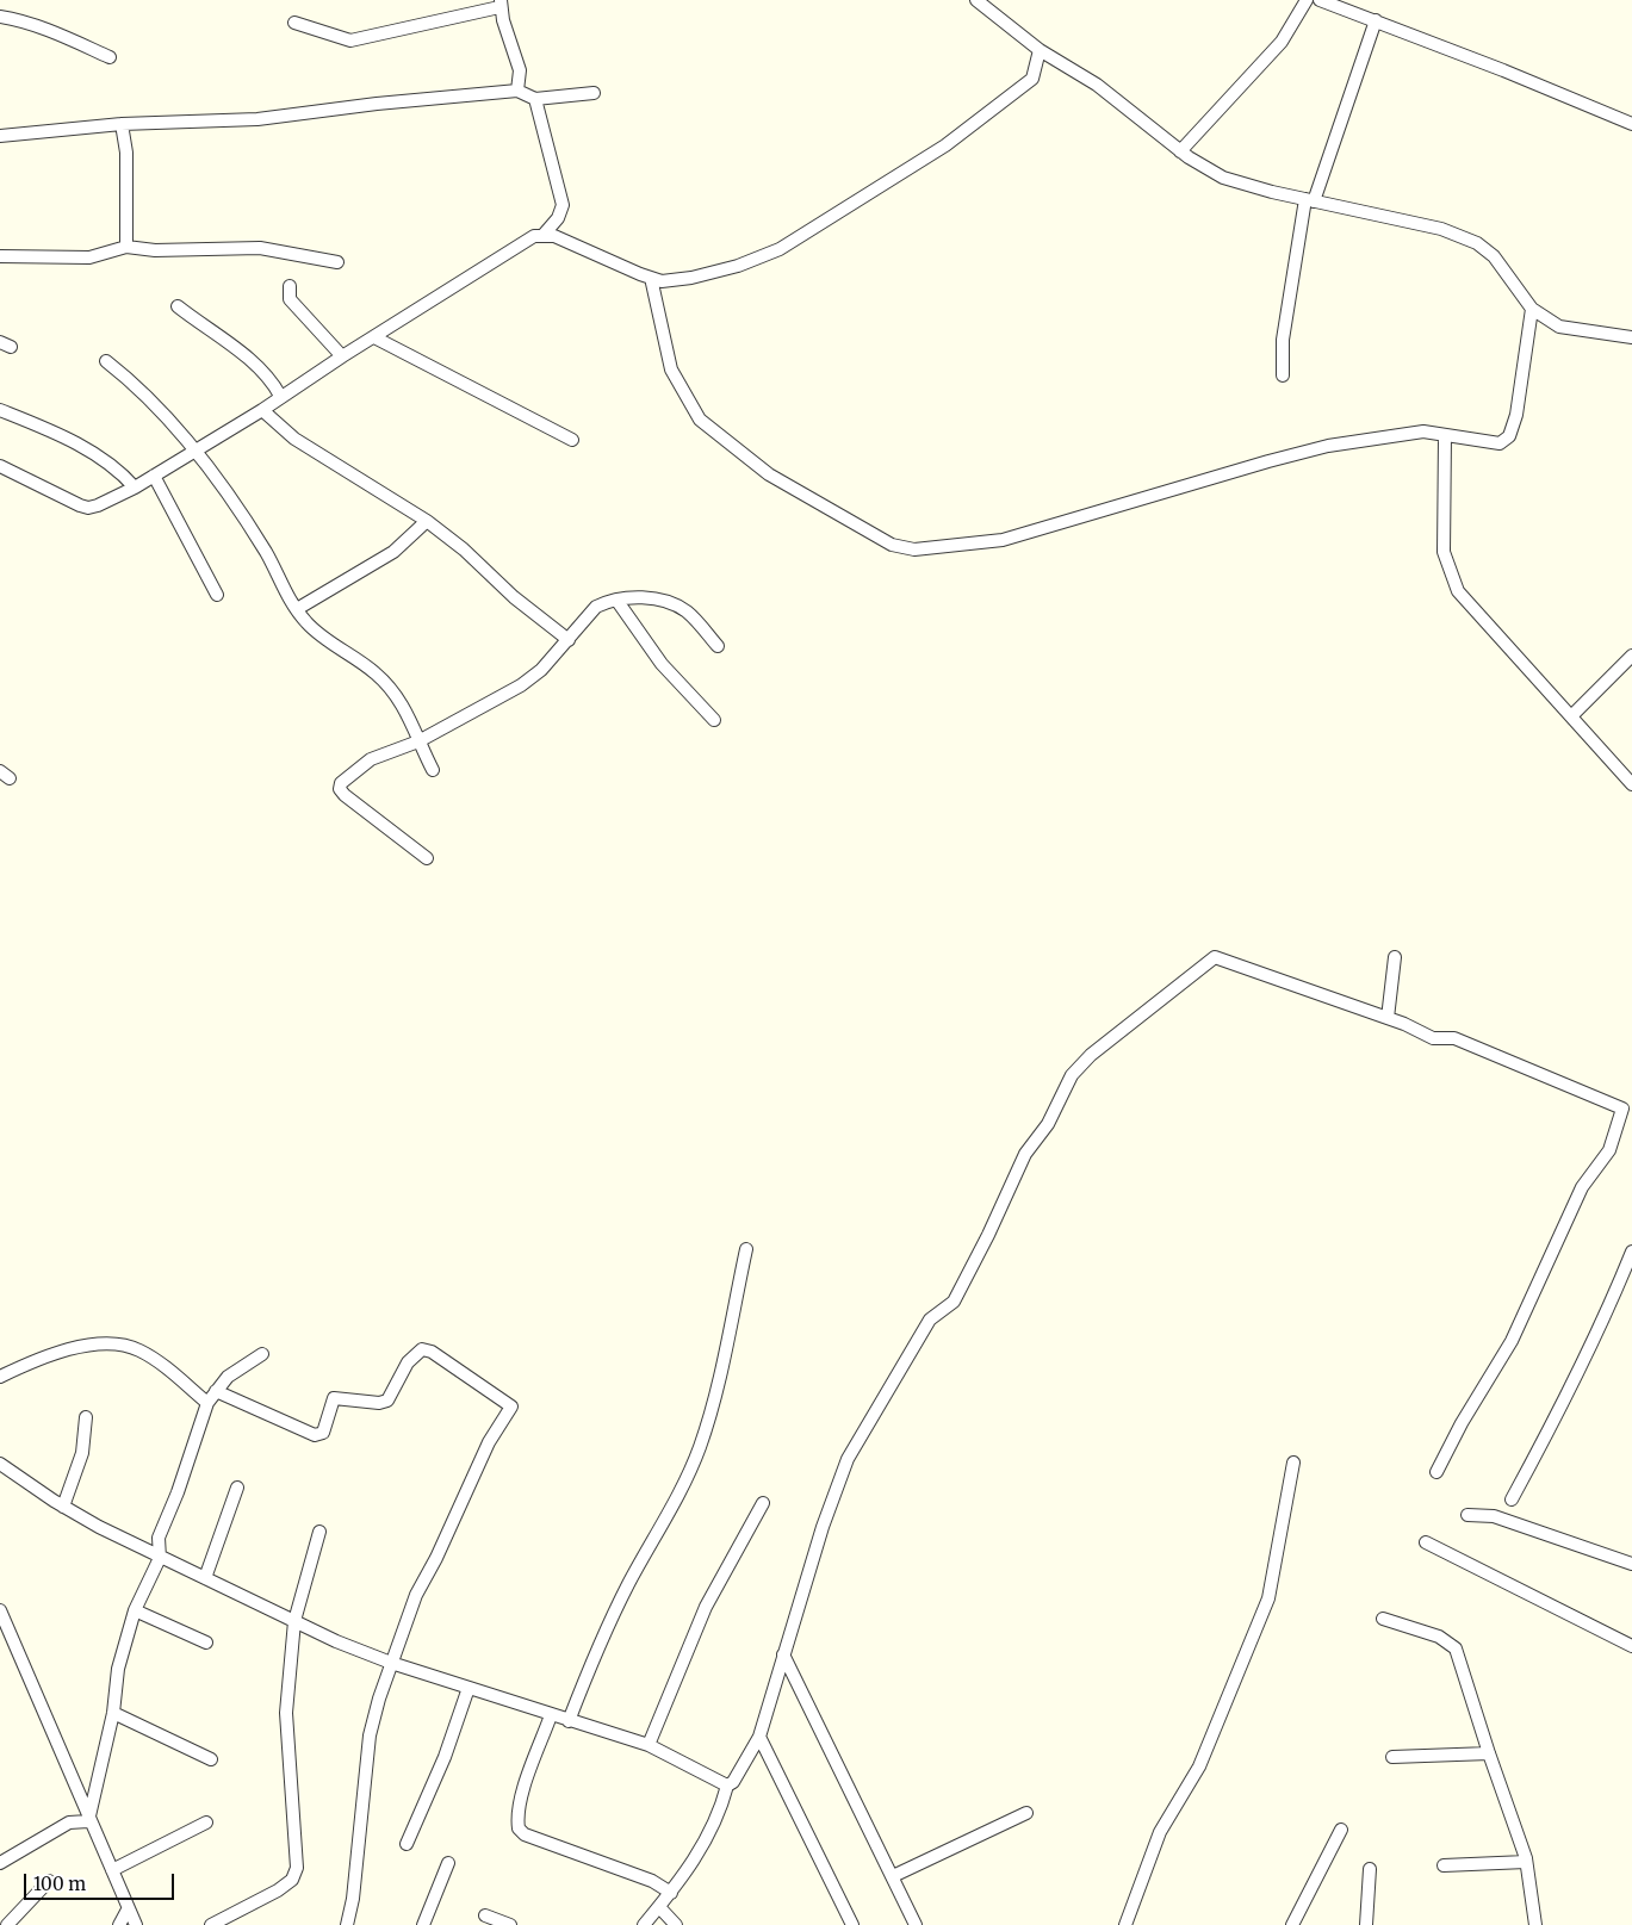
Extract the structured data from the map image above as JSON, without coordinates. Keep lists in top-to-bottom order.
{
  "scale_bar": "100 m"
}
